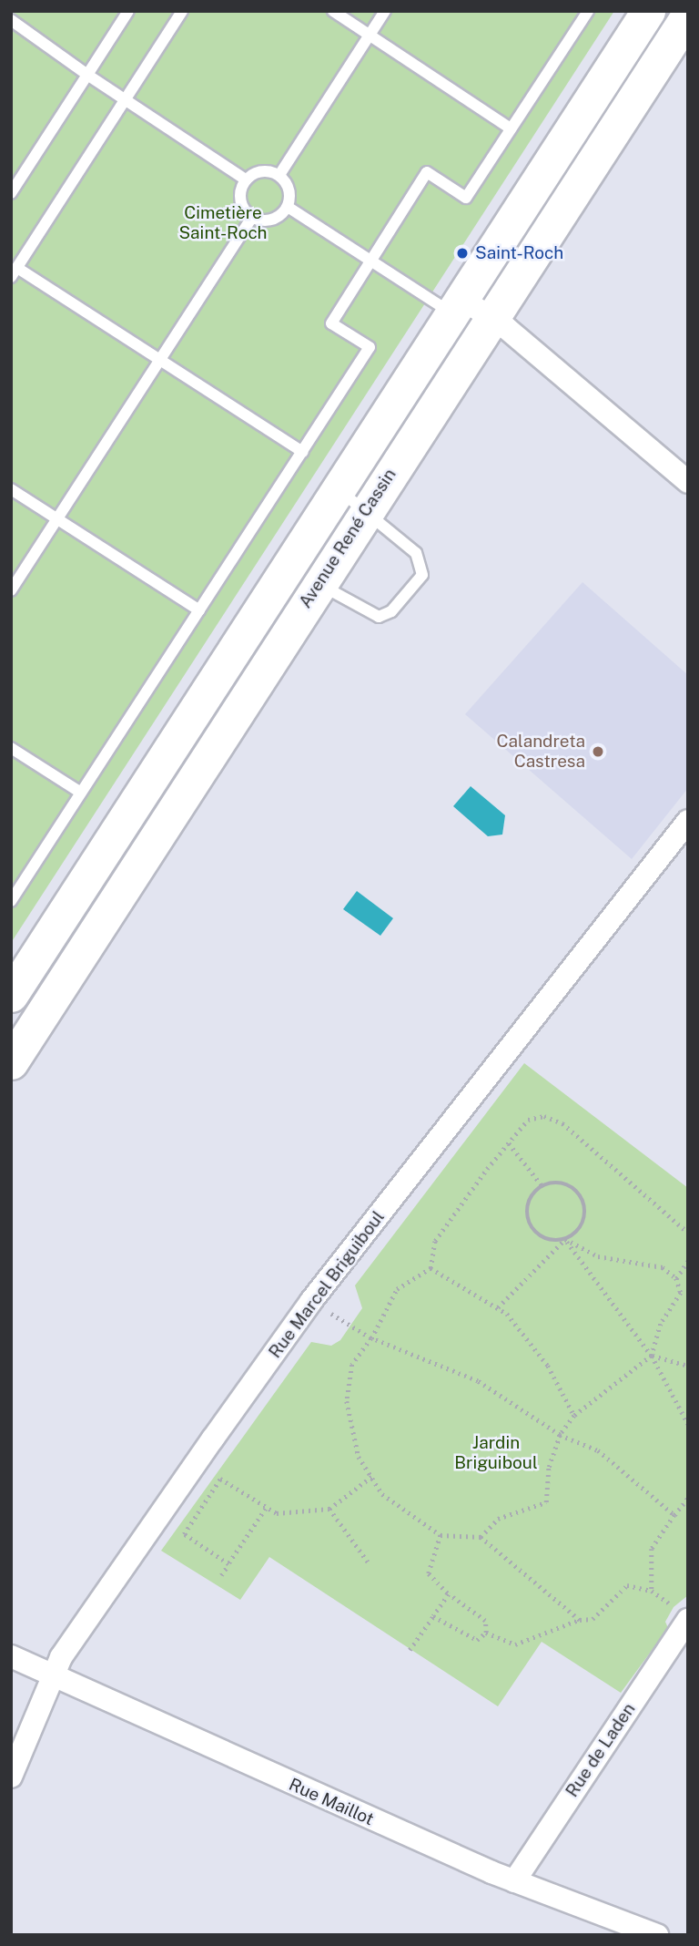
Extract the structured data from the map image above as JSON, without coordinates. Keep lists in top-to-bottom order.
{
  "streets": {
    "main road": ["Avenue René Cassin"],
    "street": ["Rue Marcel Briguiboul", "Rue de Laden", "Rue Maillot"]
  },
  "crossings": [
    ["Rue Marcel Briguiboul", "Rue Maillot"],
    ["Rue de Laden", "Rue Maillot"]
  ],
  "parks": ["Cimetière Saint-Roch", "Jardin Briguiboul"],
  "places": ["Saint-Roch", "Calandreta Castresa"]
}
